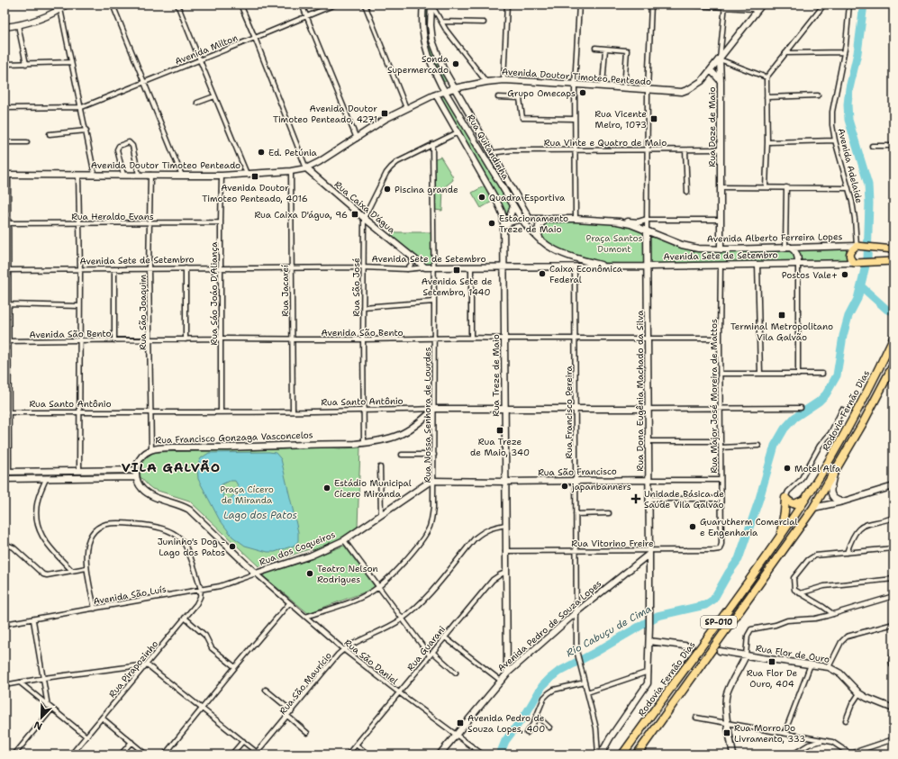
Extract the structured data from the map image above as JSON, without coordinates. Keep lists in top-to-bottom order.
{
  "streets": {
    "highway": ["Rodovia Fernão Dias", "SP-010"],
    "main road": [
      "Avenida Doutor Timoteo Penteado",
      "Rua Doze de Maio",
      "Rua Quitandinha",
      "Rua Caixa D'água",
      "Avenida Alberto Ferreira Lopes",
      "Avenida Sete de Setembro",
      "Rua Treze de Maio",
      "Rua Dona Eugênia Machado da Silva",
      "Rua Santo Antônio",
      "Rua Francisco Gonzaga Vasconcelos",
      "Rua São Francisco",
      "Rua dos Coqueiros",
      "Avenida Pedro de Souza Lopes",
      "Rua Flor de Ouro"
    ],
    "street": [
      "Avenida Milton",
      "Rua Vinte e Quatro de Maio",
      "Avenida Adelaide",
      "Rua Heraldo Evans",
      "Rua São José",
      "Rua Jacareí",
      "Rua Sáo Joáo D'Aliança",
      "Rua São Joaquim",
      "Avenida São Bento",
      "Rua Major José Moreira de Mattos",
      "Rua Francisco Pereira",
      "Rua Nossa Senhora de Lourdes",
      "Rua Vitorino Freire",
      "Avenida São Luís",
      "Rua Guarani",
      "Rua São Daniel",
      "Rua Pirapozinho",
      "Rua São Maurício"
    ]
  },
  "crossings": [
    ["Avenida Doutor Timoteo Penteado", "Rua Doze de Maio"],
    ["Avenida Doutor Timoteo Penteado", "Rua Quitandinha"],
    ["Avenida Doutor Timoteo Penteado", "Rua Caixa D'água"],
    ["Avenida Doutor Timoteo Penteado", "Rua Jacareí"],
    ["Avenida Doutor Timoteo Penteado", "Rua Sáo Joáo D'Aliança"],
    ["Avenida Doutor Timoteo Penteado", "Rua São Joaquim"],
    ["Avenida Doutor Timoteo Penteado", "Rua Treze de Maio"],
    ["Rua Doze de Maio", "Rua Vinte e Quatro de Maio"],
    ["Rua Doze de Maio", "Avenida Alberto Ferreira Lopes"],
    ["Rua Vinte e Quatro de Maio", "Rua Quitandinha"],
    ["Rua Quitandinha", "Avenida Sete de Setembro"],
    ["Avenida Adelaide", "Avenida Alberto Ferreira Lopes"],
    ["Rua Caixa D'água", "Avenida Sete de Setembro"],
    ["Rua Caixa D'água", "Rua São José"],
    ["Rua Heraldo Evans", "Rua Sáo Joáo D'Aliança"],
    ["Rua Heraldo Evans", "Rua São Joaquim"],
    ["Avenida Alberto Ferreira Lopes", "Rua Dona Eugênia Machado da Silva"],
    ["Avenida Sete de Setembro", "Rua São José"],
    ["Avenida Sete de Setembro", "Rua Jacareí"],
    ["Avenida Sete de Setembro", "Rua Sáo Joáo D'Aliança"],
    ["Avenida Sete de Setembro", "Rua São Joaquim"],
    ["Avenida Sete de Setembro", "Rua Treze de Maio"],
    ["Avenida Sete de Setembro", "Rua Dona Eugênia Machado da Silva"],
    ["Avenida Sete de Setembro", "Rua Major José Moreira de Mattos"],
    ["Avenida Sete de Setembro", "Rua Francisco Pereira"],
    ["Avenida Sete de Setembro", "Rua Nossa Senhora de Lourdes"],
    ["Rua São José", "Avenida São Bento"],
    ["Rua São José", "Rua Santo Antônio"],
    ["Rua São José", "Rua Francisco Gonzaga Vasconcelos"],
    ["Rua Jacareí", "Avenida São Bento"],
    ["Rua Jacareí", "Rua Santo Antônio"],
    ["Rua Sáo Joáo D'Aliança", "Avenida São Bento"],
    ["Rua Sáo Joáo D'Aliança", "Rua Santo Antônio"],
    ["Rua São Joaquim", "Avenida São Bento"],
    ["Rua São Joaquim", "Rua Santo Antônio"],
    ["Rua São Joaquim", "Rua Francisco Gonzaga Vasconcelos"],
    ["Avenida São Bento", "Rua Treze de Maio"],
    ["Avenida São Bento", "Rua Dona Eugênia Machado da Silva"],
    ["Avenida São Bento", "Rua Major José Moreira de Mattos"],
    ["Avenida São Bento", "Rua Francisco Pereira"],
    ["Avenida São Bento", "Rua Nossa Senhora de Lourdes"],
    ["Rua Treze de Maio", "Rua Santo Antônio"],
    ["Rua Treze de Maio", "Rua São Francisco"],
    ["Rua Treze de Maio", "Rua Vitorino Freire"],
    ["Rua Treze de Maio", "Avenida Pedro de Souza Lopes"],
    ["Rua Treze de Maio", "Rua Guarani"],
    ["Rua Treze de Maio", "Rua São Maurício"],
    ["Rua Dona Eugênia Machado da Silva", "Rua Santo Antônio"],
    ["Rua Dona Eugênia Machado da Silva", "Rua São Francisco"],
    ["Rua Dona Eugênia Machado da Silva", "Rua Vitorino Freire"],
    ["Rua Dona Eugênia Machado da Silva", "Avenida Pedro de Souza Lopes"],
    ["Rua Major José Moreira de Mattos", "Rua Santo Antônio"],
    ["Rua Major José Moreira de Mattos", "Rua São Francisco"],
    ["Rua Major José Moreira de Mattos", "Rua Vitorino Freire"],
    ["Rua Santo Antônio", "Rua Francisco Pereira"],
    ["Rua Santo Antônio", "Rua Nossa Senhora de Lourdes"],
    ["Rua Santo Antônio", "Rua Francisco Gonzaga Vasconcelos"],
    ["Rua Francisco Pereira", "Rua São Francisco"],
    ["Rua Francisco Pereira", "Rua Vitorino Freire"],
    ["Rua Francisco Pereira", "Avenida Pedro de Souza Lopes"],
    ["Rua Nossa Senhora de Lourdes", "Rua Francisco Gonzaga Vasconcelos"],
    ["Rua Nossa Senhora de Lourdes", "Rua São Francisco"],
    ["Rua Nossa Senhora de Lourdes", "Rua dos Coqueiros"],
    ["Rua Nossa Senhora de Lourdes", "Rua São Daniel"],
    ["Rua São Francisco", "Rua dos Coqueiros"],
    ["Rua Vitorino Freire", "Avenida Pedro de Souza Lopes"],
    ["Rua dos Coqueiros", "Avenida São Luís"],
    ["Rua dos Coqueiros", "Rua São Daniel"],
    ["Avenida São Luís", "Rua São Daniel"],
    ["Avenida São Luís", "Rua Pirapozinho"],
    ["Avenida Pedro de Souza Lopes", "Rua São Daniel"],
    ["Rua Guarani", "Rua São Daniel"],
    ["Rua São Daniel", "Rua São Maurício"]
  ],
  "districts": ["VILA GALVÃO"],
  "water": ["Lago dos Patos", "Rio Cabuçu de Cima"],
  "parks": ["Praça Santos Dumont", "Praça Cícero de Miranda"],
  "places": {
    "other": [
      "Sonda Supermercado",
      "Grupo Omecaps",
      "Ed. Petúnia",
      "Piscina grande",
      "Quadra Esportiva",
      "Estacionamento Treze de Maio",
      "Caixa Econômica Federal",
      "Postos Vale+",
      "Motel Alfa",
      "japanbanners",
      "Estádio Municipal Cícero Miranda",
      "Guarutherm Comercial e Engenharia",
      "Juninho's Dog - Lago dos Patos",
      "Teatro Nelson Rodrigues"
    ],
    "transit": [
      "Avenida Doutor Timoteo Penteado, 4271",
      "Rua Vicente Melro, 1073",
      "Avenida Doutor Timoteo Penteado, 4016",
      "Rua Caixa D'água, 96",
      "Avenida Sete de Setembro, 1440",
      "Terminal Metropolitano Vila Galvão",
      "Rua Treze de Maio, 340",
      "Rua Flor De Ouro, 404",
      "Avenida Pedro de Souza Lopes, 400",
      "Rua Morro Do Livramento, 333"
    ],
    "health": ["Unidade Básica de Saúde Vila Galvão"]
  },
  "north": "bottom left"
}
